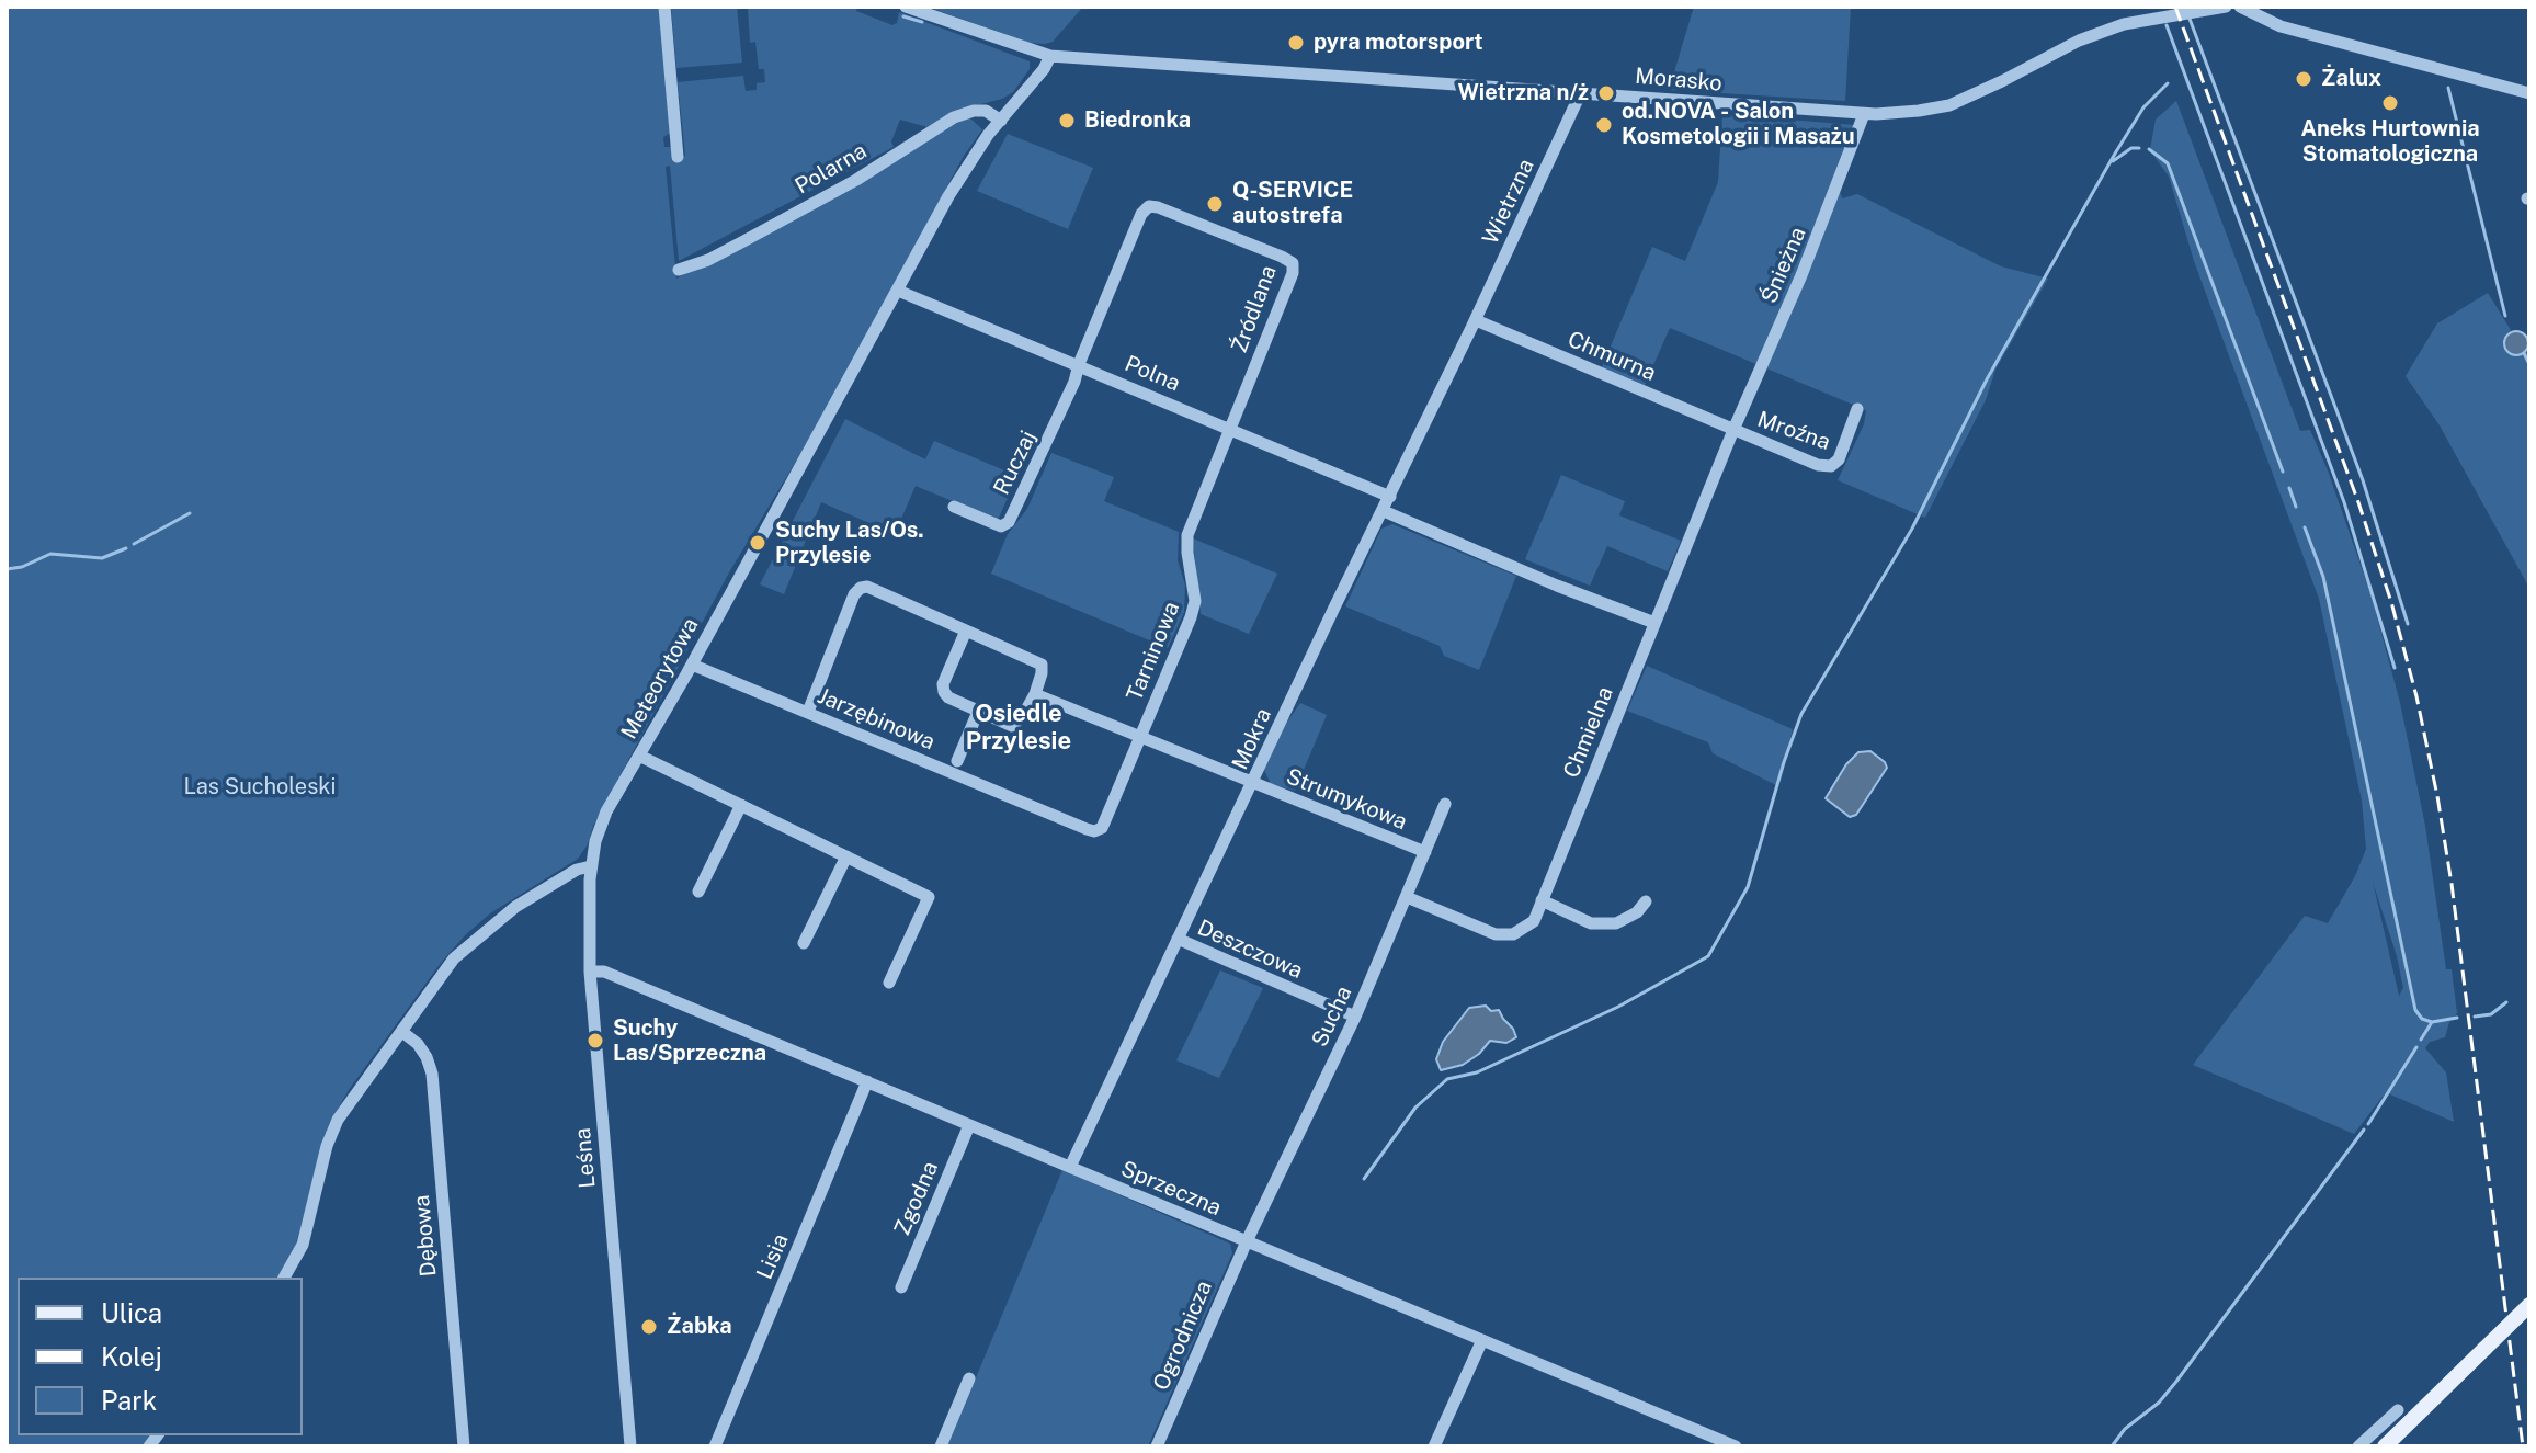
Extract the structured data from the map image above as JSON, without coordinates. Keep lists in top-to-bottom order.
{
  "streets": {
    "street": [
      "Morasko",
      "Polarna",
      "Wietrzna",
      "Śnieżna",
      "Źródlana",
      "Chmurna",
      "Polna",
      "Mroźna",
      "Ruczaj",
      "Tarninowa",
      "Meteorytowa",
      "Jarzębinowa",
      "Chmielna",
      "Mokra",
      "Strumykowa",
      "Deszczowa",
      "Sucha",
      "Leśna",
      "Sprzeczna",
      "Zgodna",
      "Dębowa",
      "Lisia",
      "Ogrodnicza"
    ]
  },
  "crossings": [
    ["Morasko", "Wietrzna"],
    ["Morasko", "Śnieżna"],
    ["Morasko", "Meteorytowa"],
    ["Polarna", "Meteorytowa"],
    ["Wietrzna", "Chmurna"],
    ["Wietrzna", "Mokra"],
    ["Śnieżna", "Chmurna"],
    ["Śnieżna", "Mroźna"],
    ["Śnieżna", "Chmielna"],
    ["Źródlana", "Polna"],
    ["Źródlana", "Ruczaj"],
    ["Źródlana", "Tarninowa"],
    ["Chmurna", "Mroźna"],
    ["Chmurna", "Chmielna"],
    ["Chmurna", "Mokra"],
    ["Polna", "Ruczaj"],
    ["Polna", "Tarninowa"],
    ["Polna", "Meteorytowa"],
    ["Polna", "Mokra"],
    ["Mroźna", "Chmielna"],
    ["Tarninowa", "Jarzębinowa"],
    ["Tarninowa", "Strumykowa"],
    ["Meteorytowa", "Jarzębinowa"],
    ["Meteorytowa", "Leśna"],
    ["Chmielna", "Sucha"],
    ["Mokra", "Strumykowa"],
    ["Mokra", "Deszczowa"],
    ["Mokra", "Sprzeczna"],
    ["Strumykowa", "Sucha"],
    ["Deszczowa", "Sucha"],
    ["Sucha", "Sprzeczna"],
    ["Sucha", "Ogrodnicza"],
    ["Leśna", "Sprzeczna"],
    ["Sprzeczna", "Zgodna"],
    ["Sprzeczna", "Lisia"],
    ["Sprzeczna", "Ogrodnicza"]
  ],
  "districts": ["Osiedle Przylesie"],
  "parks": ["Las Sucholeski"],
  "places": [
    "pyra motorsport",
    "Żalux",
    "Wietrzna n/ż",
    "Aneks Hurtownia Stomatologiczna",
    "Biedronka",
    "od.NOVA - Salon Kosmetologii i Masażu",
    "Q-SERVICE autostrefa",
    "Suchy Las/Os. Przylesie",
    "Suchy Las/Sprzeczna",
    "Żabka"
  ],
  "legend": ["Ulica", "Kolej", "Park"]
}
